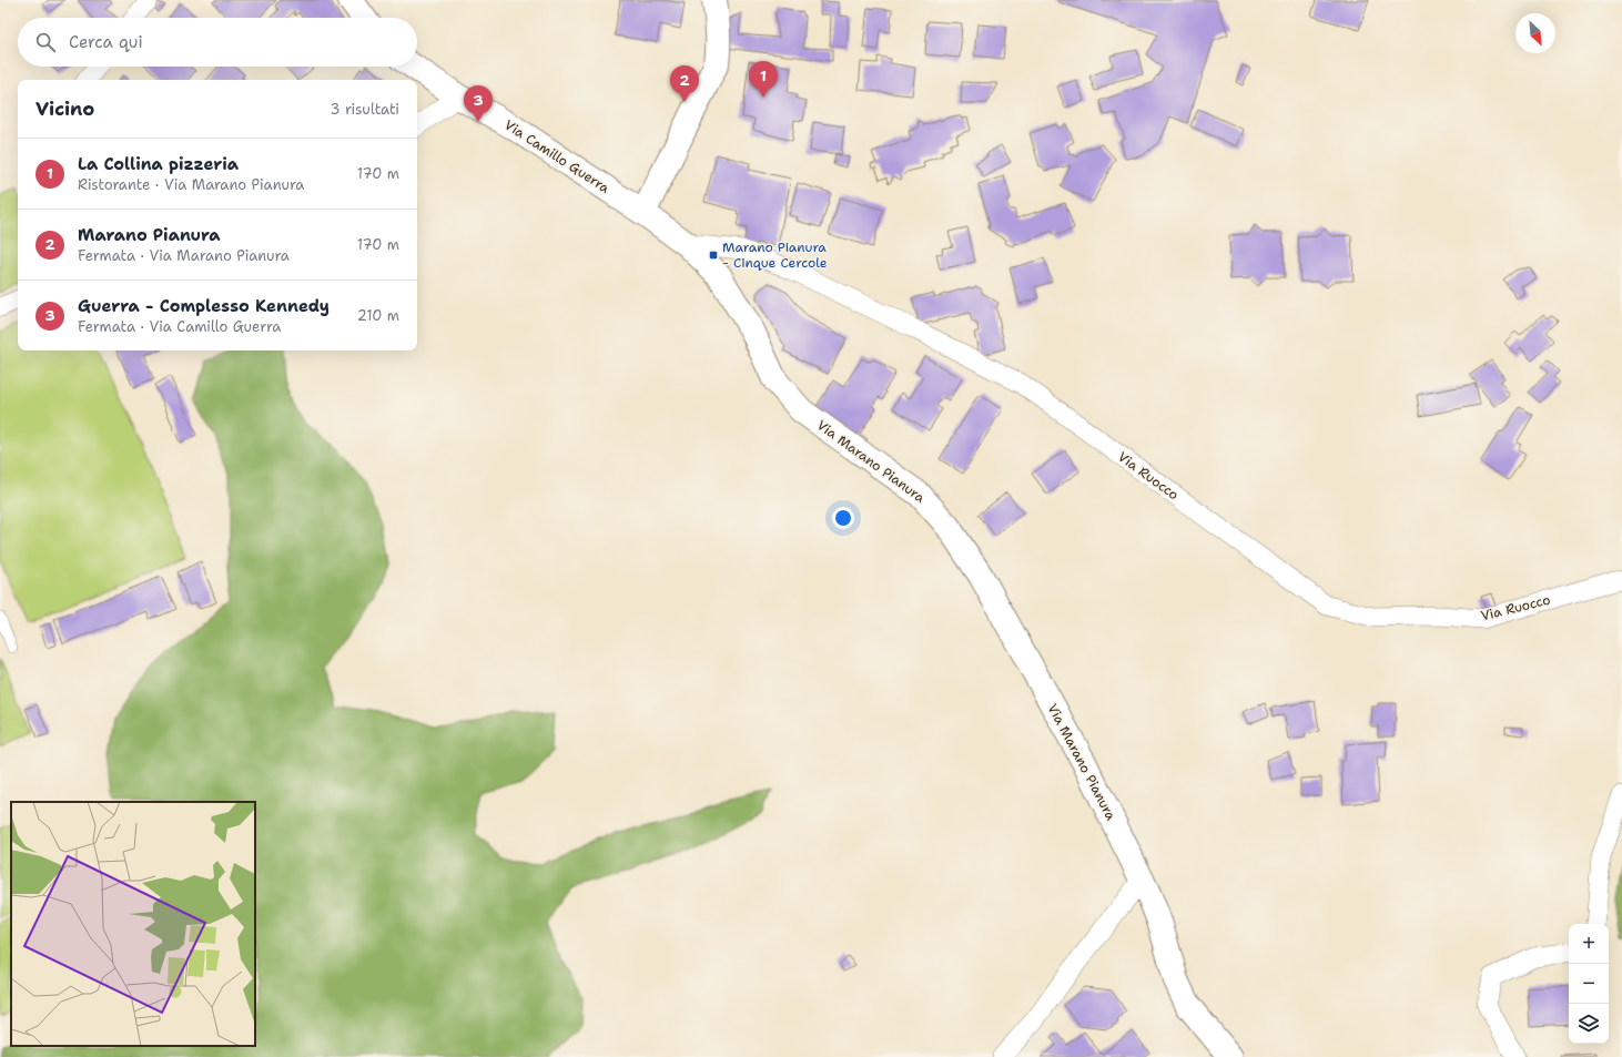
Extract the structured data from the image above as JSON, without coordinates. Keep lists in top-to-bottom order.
{
  "streets": {
    "street": ["Via Camillo Guerra", "Via Marano Pianura", "Via Ruocco"]
  },
  "crossings": [
    ["Via Camillo Guerra", "Via Marano Pianura"],
    ["Via Marano Pianura", "Via Ruocco"]
  ],
  "places": {
    "transit": ["Marano Pianura - Cinque Cercole"]
  },
  "north": "bottom right",
  "page": {
    "search": "Cerca qui",
    "pins": ["1", "2", "3"],
    "heading": ["Vicino", "3 risultati"],
    "list": [
      {
        "mark": "1",
        "name": "La Collina pizzeria",
        "note": "Ristorante · Via Marano Pianura",
        "value": "170 m"
      },
      {
        "mark": "2",
        "name": "Marano Pianura",
        "note": "Fermata · Via Marano Pianura",
        "value": "170 m"
      },
      {
        "mark": "3",
        "name": "Guerra - Complesso Kennedy",
        "note": "Fermata · Via Camillo Guerra",
        "value": "210 m"
      }
    ],
    "map_buttons": ["+", "−"]
  }
}
